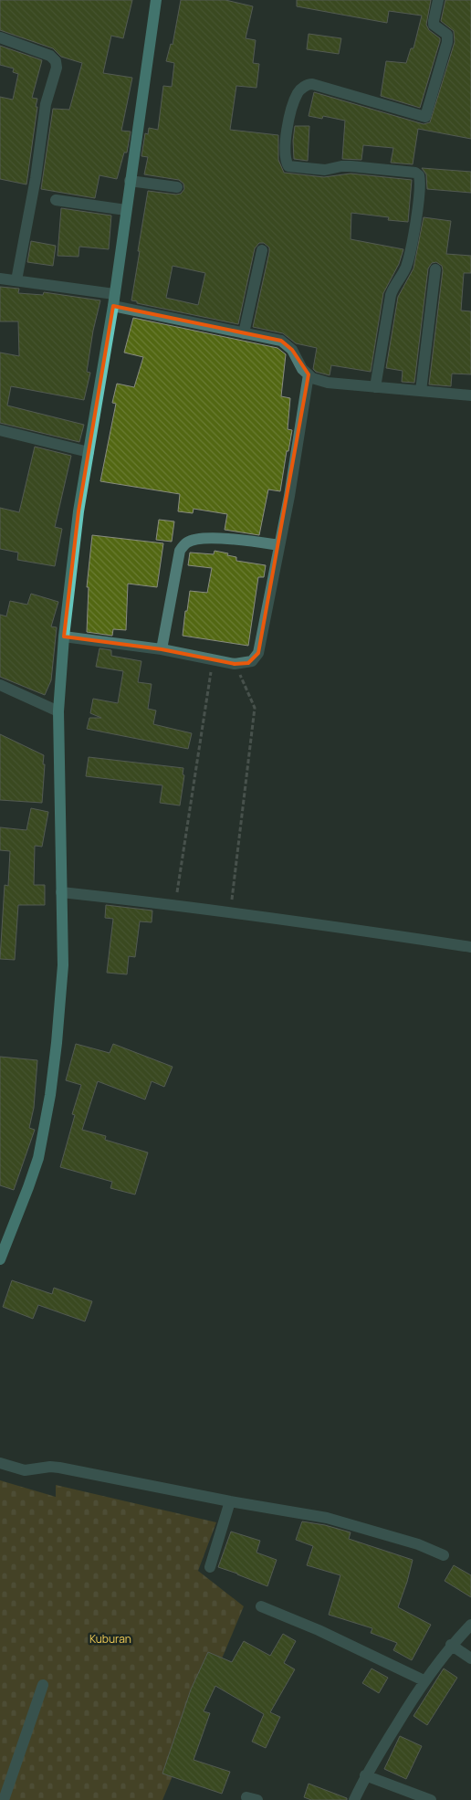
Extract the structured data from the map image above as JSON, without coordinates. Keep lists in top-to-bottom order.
{
  "parks": ["Kuburan"]
}
